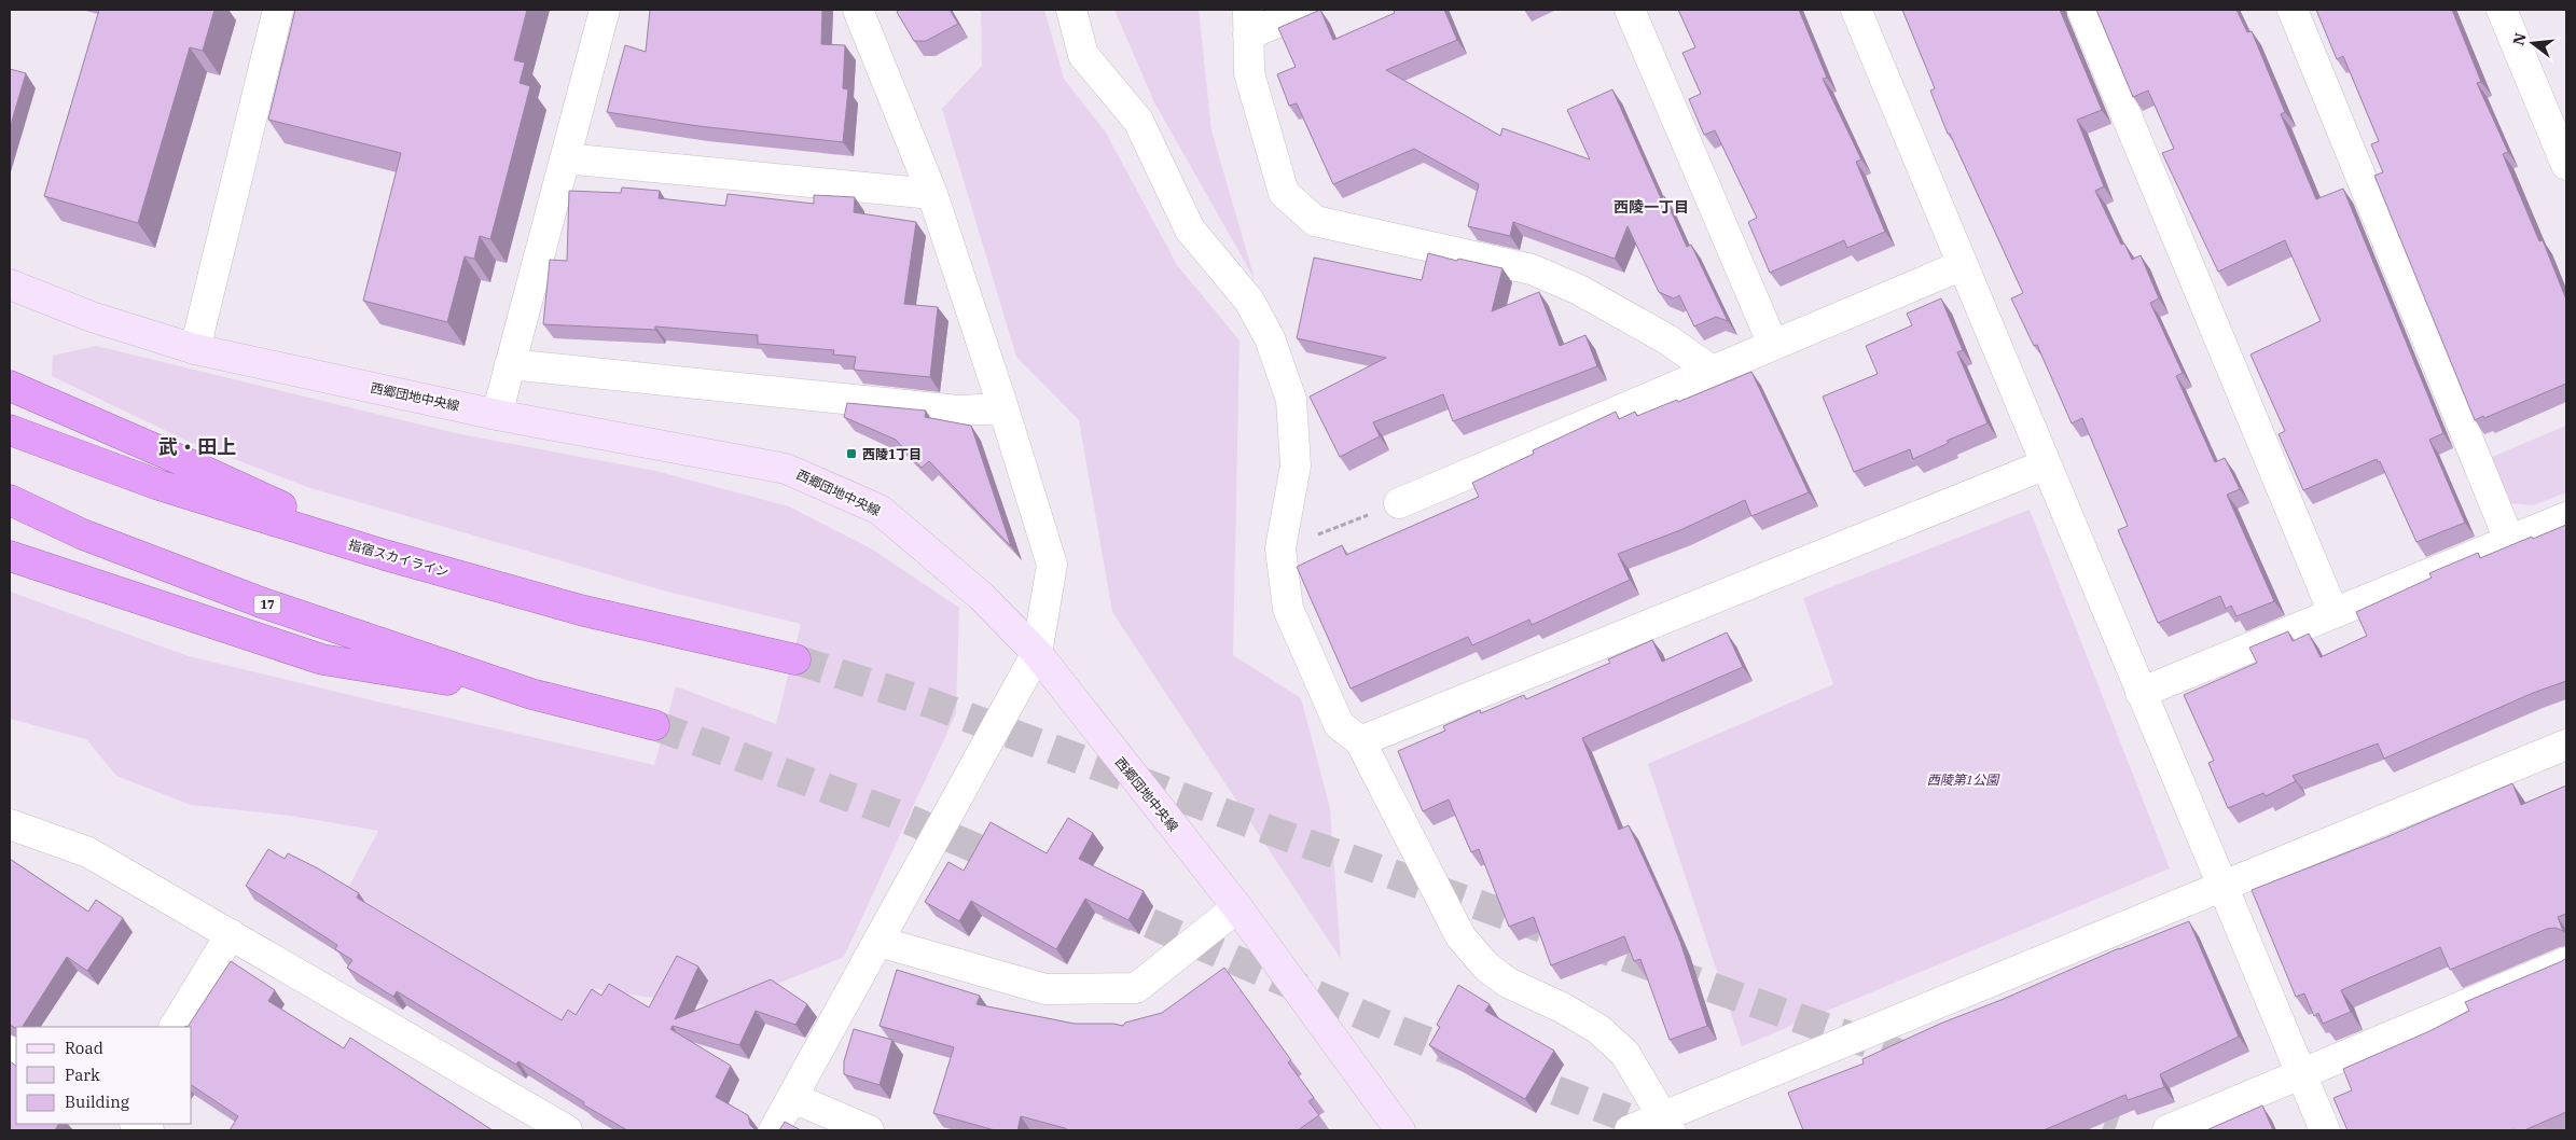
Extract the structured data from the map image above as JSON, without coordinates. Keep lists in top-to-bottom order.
{
  "streets": {
    "highway": ["指宿スカイライン", "17"],
    "street": ["西郷団地中央線"]
  },
  "districts": ["西陵一丁目", "武・田上"],
  "parks": ["西陵第1公園"],
  "places": {
    "transit": ["西陵1丁目"]
  },
  "legend": ["Road", "Park", "Building"],
  "north": "left"
}
